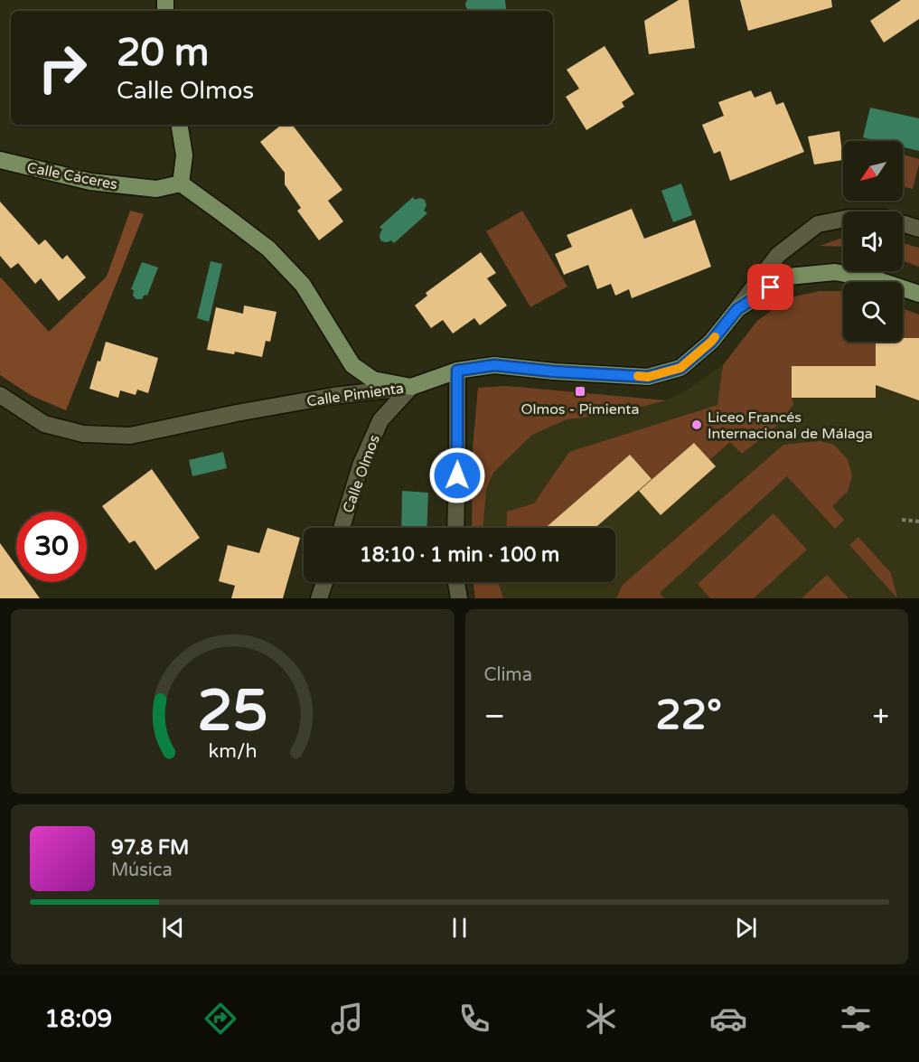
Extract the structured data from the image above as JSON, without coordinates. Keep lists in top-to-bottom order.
{
  "streets": {
    "main road": ["Calle Cáceres", "Calle Pimienta", "Calle Olmos"]
  },
  "crossings": [
    ["Calle Cáceres", "Calle Pimienta"],
    ["Calle Pimienta", "Calle Olmos"]
  ],
  "places": {
    "transit": ["Olmos - Pimienta"],
    "other": ["Liceo Francés Internacional de Málaga"]
  },
  "north": "bottom left",
  "page": {
    "turn": ["20 m", "Calle Olmos"],
    "limit": "30",
    "trip": "18:10 · 1 min · 100 m",
    "tile": "Clima",
    "heat": ["−", "22°", "+"],
    "song": ["97.8 FM", "Música"],
    "tabs": "18:09",
    "gauge": ["25", "km/h"]
  }
}
